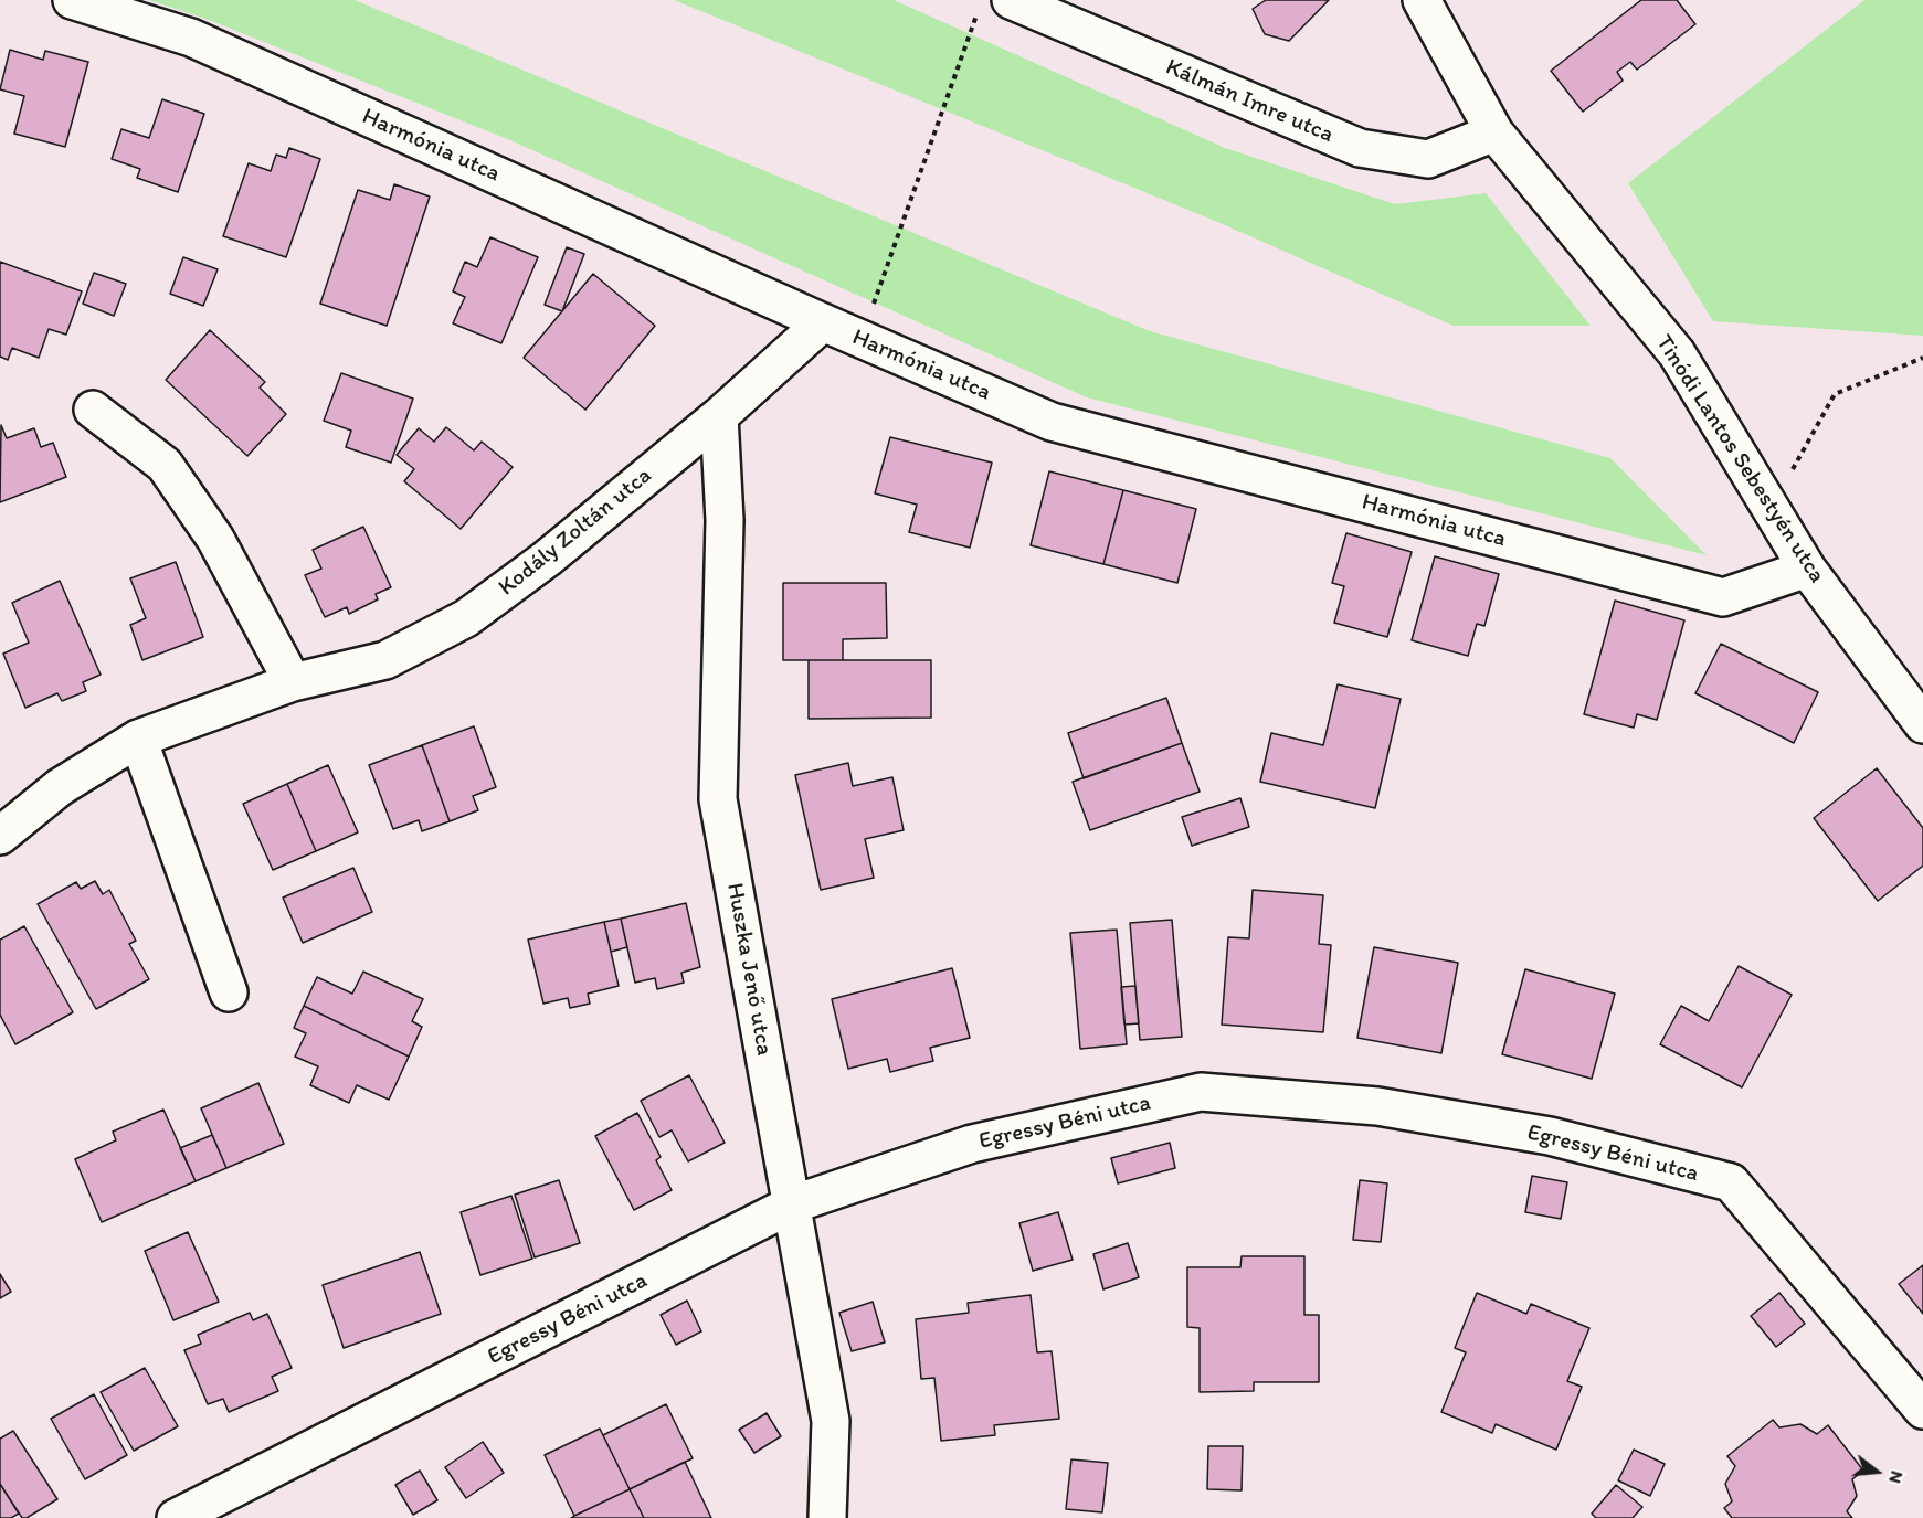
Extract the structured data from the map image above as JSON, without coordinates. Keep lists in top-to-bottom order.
{
  "streets": {
    "street": [
      "Kálmán Imre utca",
      "Harmónia utca",
      "Tinódi Lantos Sebestyén utca",
      "Kodály Zoltán utca",
      "Huszka Jenő utca",
      "Egressy Béni utca"
    ]
  },
  "crossings": [
    ["Kálmán Imre utca", "Tinódi Lantos Sebestyén utca"],
    ["Harmónia utca", "Tinódi Lantos Sebestyén utca"],
    ["Harmónia utca", "Kodály Zoltán utca"],
    ["Kodály Zoltán utca", "Huszka Jenő utca"],
    ["Huszka Jenő utca", "Egressy Béni utca"]
  ],
  "north": "right"
}
